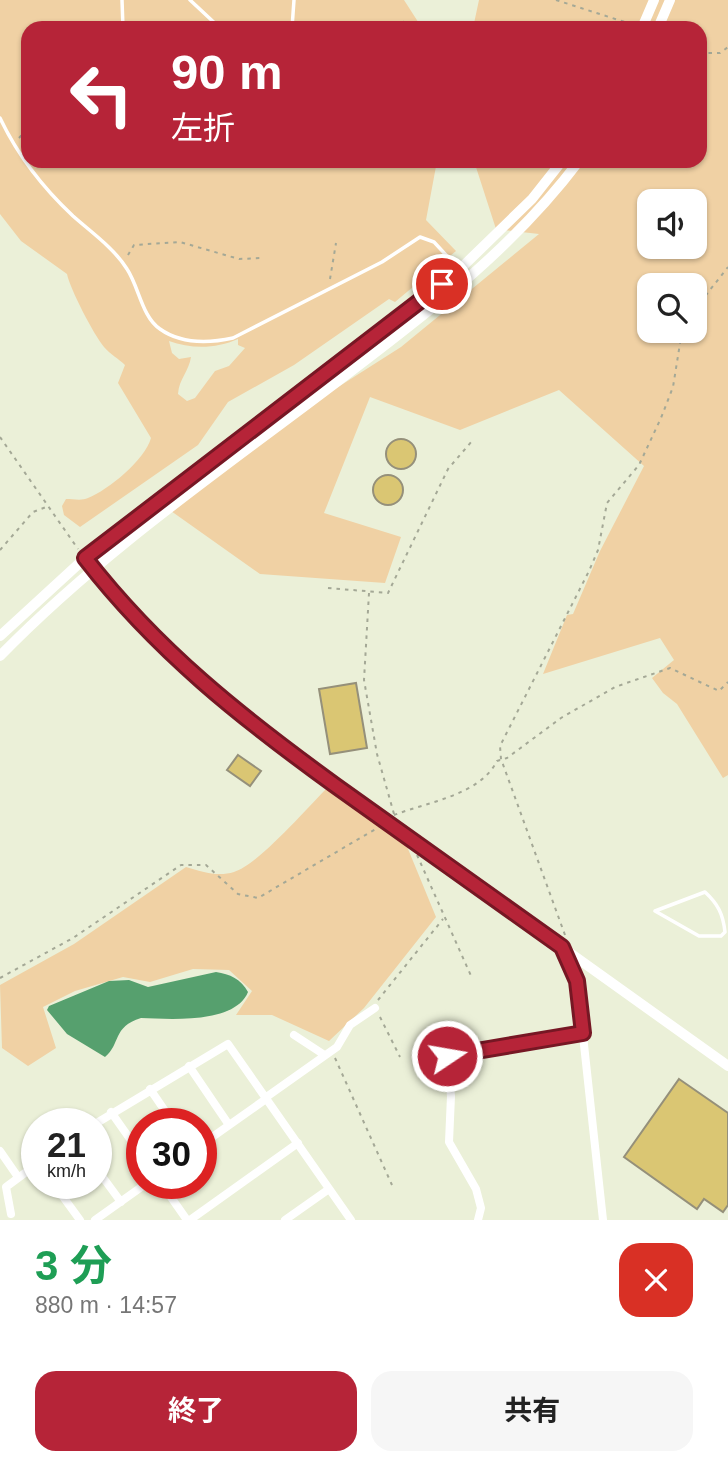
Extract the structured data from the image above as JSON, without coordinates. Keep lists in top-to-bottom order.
{
  "page": {
    "turn": ["90 m", "左折"],
    "speed": "21 km/h",
    "limit": "30",
    "heading": ["3 分", "880 m · 14:57"],
    "buttons": ["終了", "共有"]
  }
}
